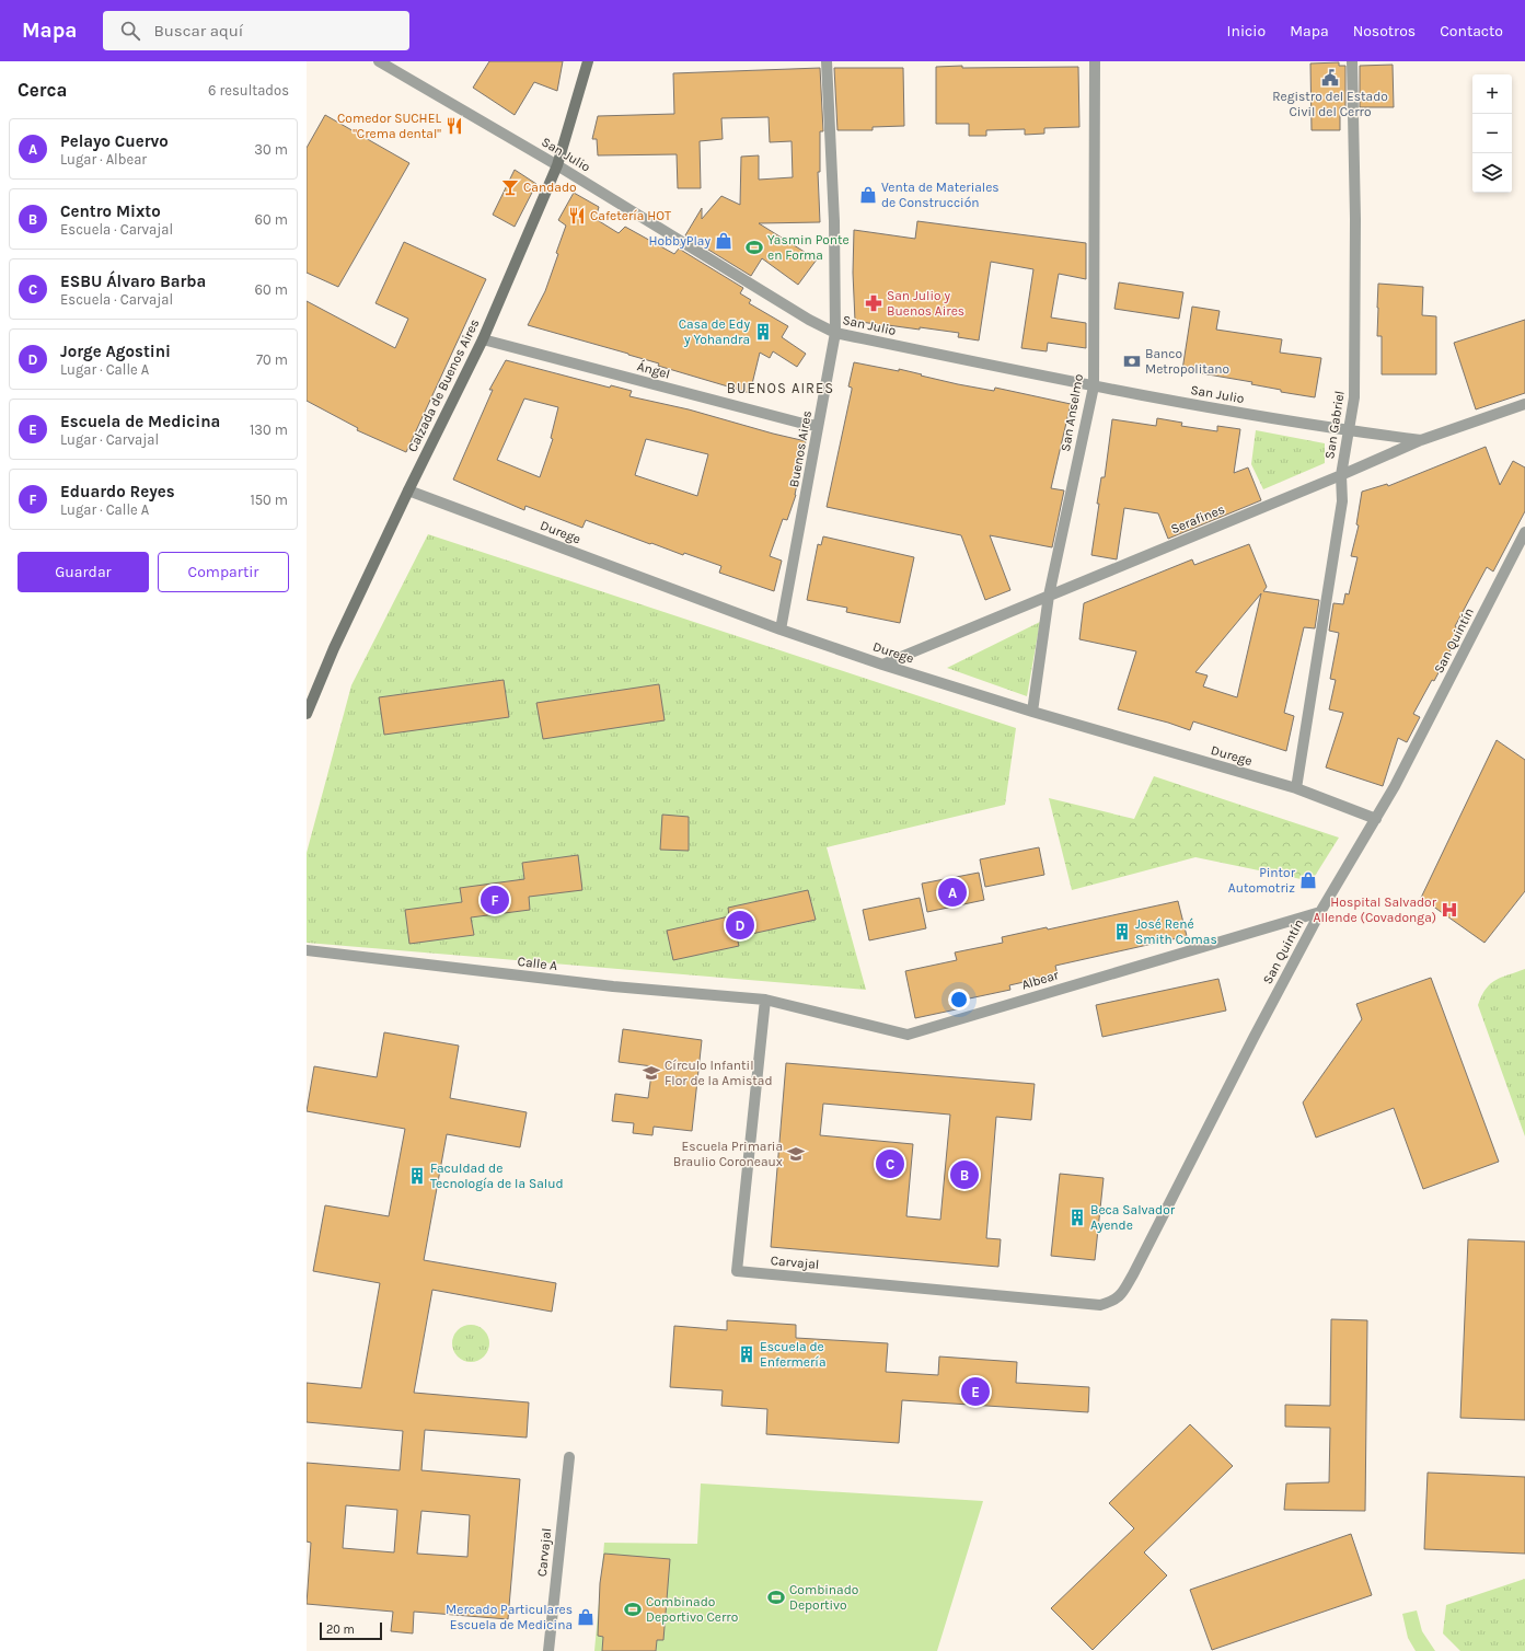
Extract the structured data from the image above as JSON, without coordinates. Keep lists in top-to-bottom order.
{
  "streets": {
    "street": [
      "San Julio",
      "Ángel",
      "Calzada de Buenos Aires",
      "San Anselmo",
      "San Gabriel",
      "Buenos Aires",
      "Serafines",
      "Durege",
      "San Quintín",
      "Calle A",
      "Albear",
      "Carvajal"
    ]
  },
  "crossings": [
    ["San Julio", "Calzada de Buenos Aires"],
    ["San Julio", "San Anselmo"],
    ["San Julio", "San Gabriel"],
    ["San Julio", "Buenos Aires"],
    ["San Julio", "Serafines"],
    ["Ángel", "Calzada de Buenos Aires"],
    ["Ángel", "Buenos Aires"],
    ["Calzada de Buenos Aires", "Durege"],
    ["San Anselmo", "Serafines"],
    ["San Anselmo", "Durege"],
    ["San Gabriel", "Serafines"],
    ["San Gabriel", "Durege"],
    ["Buenos Aires", "Durege"],
    ["Serafines", "Durege"],
    ["Durege", "San Quintín"],
    ["San Quintín", "Albear"],
    ["San Quintín", "Carvajal"],
    ["Calle A", "Albear"],
    ["Calle A", "Carvajal"],
    ["Albear", "Carvajal"]
  ],
  "districts": ["BUENOS AIRES"],
  "places": {
    "public building": ["Registro del Estado Civil del Cerro"],
    "restaurant": ["Comedor SUCHEL \"Crema dental\"", "Cafetería HOT"],
    "bar": ["Candado"],
    "shop": [
      "Venta de Materiales de Construcción",
      "HobbyPlay",
      "Pintor Automotriz",
      "Mercado Particulares Escuela de Medicina"
    ],
    "sports": ["Yasmin Ponte en Forma", "Combinado Deportivo", "Combinado Deportivo Cerro"],
    "pharmacy": ["San Julio y Buenos Aires"],
    "building": [
      "Casa de Edy y Yohandra",
      "José René Smith Comas",
      "Faculdad de Tecnología de la Salud",
      "Beca Salvador Ayende",
      "Escuela de Enfermería"
    ],
    "bank": ["Banco Metropolitano"],
    "hospital": ["Hospital Salvador Allende (Covadonga)"],
    "school or university": ["Círculo Infantil Flor de la Amistad", "Escuela Primaria Braulio Coroneaux"]
  },
  "scale_bar": "20 m",
  "page": {
    "header": "Mapa",
    "search": "Buscar aquí",
    "nav": [
      "Inicio",
      "Mapa",
      "Nosotros",
      "Contacto"
    ],
    "heading": ["Cerca", "6 resultados"],
    "map_buttons": ["+", "−"],
    "list": [
      {
        "mark": "A",
        "name": "Pelayo Cuervo",
        "note": "Lugar · Albear",
        "value": "30 m"
      },
      {
        "mark": "B",
        "name": "Centro Mixto",
        "note": "Escuela · Carvajal",
        "value": "60 m"
      },
      {
        "mark": "C",
        "name": "ESBU Álvaro Barba",
        "note": "Escuela · Carvajal",
        "value": "60 m"
      },
      {
        "mark": "D",
        "name": "Jorge Agostini",
        "note": "Lugar · Calle A",
        "value": "70 m"
      },
      {
        "mark": "E",
        "name": "Escuela de Medicina",
        "note": "Lugar · Carvajal",
        "value": "130 m"
      },
      {
        "mark": "F",
        "name": "Eduardo Reyes",
        "note": "Lugar · Calle A",
        "value": "150 m"
      }
    ],
    "buttons": ["Guardar", "Compartir"],
    "pins": [
      "A",
      "F",
      "D",
      "C",
      "B",
      "E"
    ],
    "scale": "20 m"
  }
}
